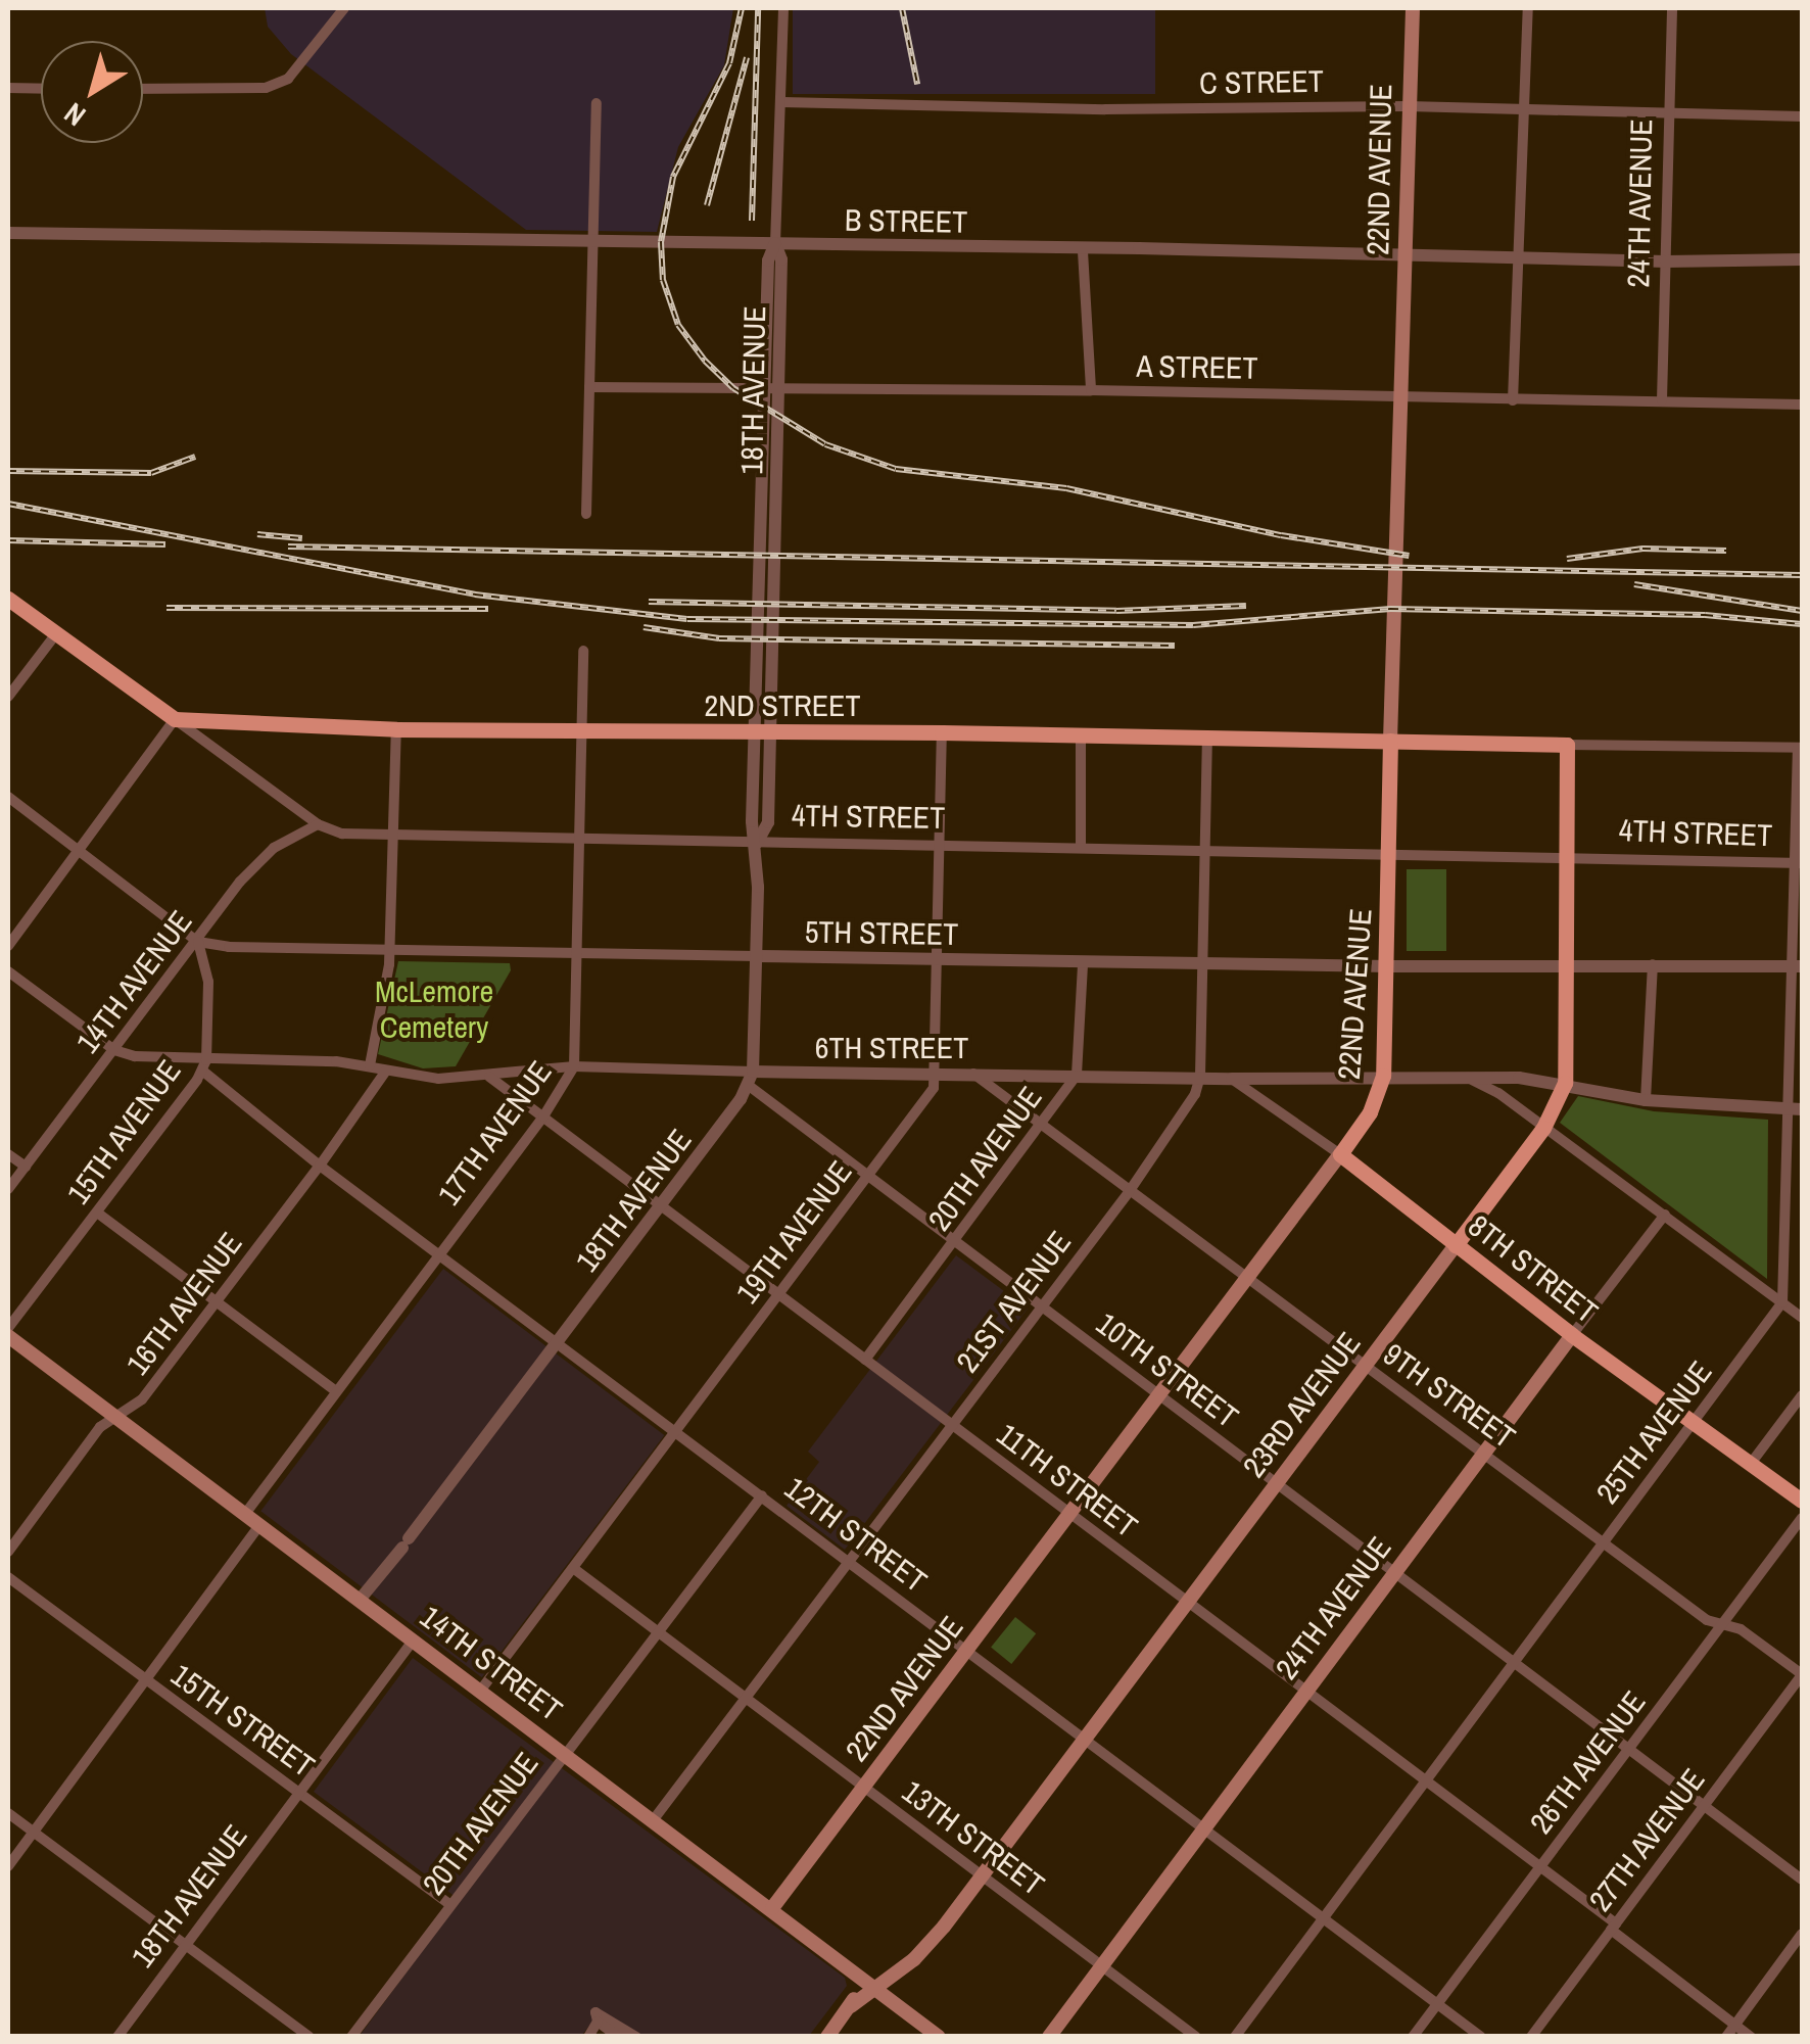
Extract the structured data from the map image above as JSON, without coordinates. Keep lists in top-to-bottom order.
{
  "streets": {
    "main road": [
      "22ND AVENUE",
      "24TH AVENUE",
      "2ND STREET",
      "4TH STREET",
      "8TH STREET",
      "23RD AVENUE",
      "14TH STREET"
    ],
    "street": [
      "C STREET",
      "B STREET",
      "A STREET",
      "18TH AVENUE",
      "5TH STREET",
      "14TH AVENUE",
      "6TH STREET",
      "15TH AVENUE",
      "17TH AVENUE",
      "20TH AVENUE",
      "19TH AVENUE",
      "21ST AVENUE",
      "16TH AVENUE",
      "10TH STREET",
      "9TH STREET",
      "25TH AVENUE",
      "11TH STREET",
      "12TH STREET",
      "15TH STREET",
      "26TH AVENUE",
      "13TH STREET",
      "27TH AVENUE"
    ]
  },
  "crossings": [
    ["C STREET", "22ND AVENUE"],
    ["C STREET", "24TH AVENUE"],
    ["C STREET", "18TH AVENUE"],
    ["22ND AVENUE", "B STREET"],
    ["22ND AVENUE", "A STREET"],
    ["22ND AVENUE", "2ND STREET"],
    ["22ND AVENUE", "4TH STREET"],
    ["22ND AVENUE", "5TH STREET"],
    ["22ND AVENUE", "6TH STREET"],
    ["22ND AVENUE", "8TH STREET"],
    ["22ND AVENUE", "10TH STREET"],
    ["22ND AVENUE", "9TH STREET"],
    ["22ND AVENUE", "11TH STREET"],
    ["22ND AVENUE", "12TH STREET"],
    ["22ND AVENUE", "14TH STREET"],
    ["22ND AVENUE", "13TH STREET"],
    ["24TH AVENUE", "B STREET"],
    ["24TH AVENUE", "A STREET"],
    ["24TH AVENUE", "8TH STREET"],
    ["24TH AVENUE", "10TH STREET"],
    ["24TH AVENUE", "9TH STREET"],
    ["24TH AVENUE", "11TH STREET"],
    ["24TH AVENUE", "12TH STREET"],
    ["24TH AVENUE", "13TH STREET"],
    ["B STREET", "18TH AVENUE"],
    ["18TH AVENUE", "4TH STREET"],
    ["18TH AVENUE", "5TH STREET"],
    ["18TH AVENUE", "6TH STREET"],
    ["18TH AVENUE", "10TH STREET"],
    ["18TH AVENUE", "11TH STREET"],
    ["18TH AVENUE", "12TH STREET"],
    ["18TH AVENUE", "14TH STREET"],
    ["18TH AVENUE", "15TH STREET"],
    ["2ND STREET", "4TH STREET"],
    ["2ND STREET", "17TH AVENUE"],
    ["2ND STREET", "19TH AVENUE"],
    ["2ND STREET", "21ST AVENUE"],
    ["2ND STREET", "23RD AVENUE"],
    ["4TH STREET", "14TH AVENUE"],
    ["4TH STREET", "17TH AVENUE"],
    ["4TH STREET", "19TH AVENUE"],
    ["4TH STREET", "21ST AVENUE"],
    ["4TH STREET", "23RD AVENUE"],
    ["5TH STREET", "14TH AVENUE"],
    ["5TH STREET", "15TH AVENUE"],
    ["5TH STREET", "17TH AVENUE"],
    ["5TH STREET", "20TH AVENUE"],
    ["5TH STREET", "19TH AVENUE"],
    ["5TH STREET", "21ST AVENUE"],
    ["5TH STREET", "23RD AVENUE"],
    ["14TH AVENUE", "6TH STREET"],
    ["14TH AVENUE", "15TH AVENUE"],
    ["6TH STREET", "15TH AVENUE"],
    ["6TH STREET", "17TH AVENUE"],
    ["6TH STREET", "20TH AVENUE"],
    ["6TH STREET", "19TH AVENUE"],
    ["6TH STREET", "8TH STREET"],
    ["6TH STREET", "21ST AVENUE"],
    ["6TH STREET", "16TH AVENUE"],
    ["6TH STREET", "10TH STREET"],
    ["6TH STREET", "9TH STREET"],
    ["6TH STREET", "23RD AVENUE"],
    ["6TH STREET", "11TH STREET"],
    ["6TH STREET", "12TH STREET"],
    ["15TH AVENUE", "12TH STREET"],
    ["17TH AVENUE", "11TH STREET"],
    ["17TH AVENUE", "12TH STREET"],
    ["17TH AVENUE", "14TH STREET"],
    ["20TH AVENUE", "10TH STREET"],
    ["20TH AVENUE", "9TH STREET"],
    ["20TH AVENUE", "11TH STREET"],
    ["20TH AVENUE", "12TH STREET"],
    ["20TH AVENUE", "14TH STREET"],
    ["20TH AVENUE", "15TH STREET"],
    ["20TH AVENUE", "13TH STREET"],
    ["19TH AVENUE", "10TH STREET"],
    ["19TH AVENUE", "11TH STREET"],
    ["19TH AVENUE", "12TH STREET"],
    ["19TH AVENUE", "14TH STREET"],
    ["19TH AVENUE", "13TH STREET"],
    ["8TH STREET", "23RD AVENUE"],
    ["8TH STREET", "25TH AVENUE"],
    ["21ST AVENUE", "10TH STREET"],
    ["21ST AVENUE", "9TH STREET"],
    ["21ST AVENUE", "11TH STREET"],
    ["21ST AVENUE", "12TH STREET"],
    ["21ST AVENUE", "14TH STREET"],
    ["21ST AVENUE", "13TH STREET"],
    ["16TH AVENUE", "12TH STREET"],
    ["16TH AVENUE", "14TH STREET"],
    ["10TH STREET", "23RD AVENUE"],
    ["10TH STREET", "25TH AVENUE"],
    ["10TH STREET", "26TH AVENUE"],
    ["10TH STREET", "27TH AVENUE"],
    ["9TH STREET", "23RD AVENUE"],
    ["9TH STREET", "25TH AVENUE"],
    ["9TH STREET", "26TH AVENUE"],
    ["9TH STREET", "27TH AVENUE"],
    ["23RD AVENUE", "11TH STREET"],
    ["23RD AVENUE", "12TH STREET"],
    ["23RD AVENUE", "14TH STREET"],
    ["23RD AVENUE", "13TH STREET"],
    ["25TH AVENUE", "11TH STREET"],
    ["25TH AVENUE", "12TH STREET"],
    ["11TH STREET", "26TH AVENUE"],
    ["11TH STREET", "27TH AVENUE"],
    ["12TH STREET", "26TH AVENUE"]
  ],
  "parks": ["McLemore Cemetery"],
  "north": "bottom left"
}
